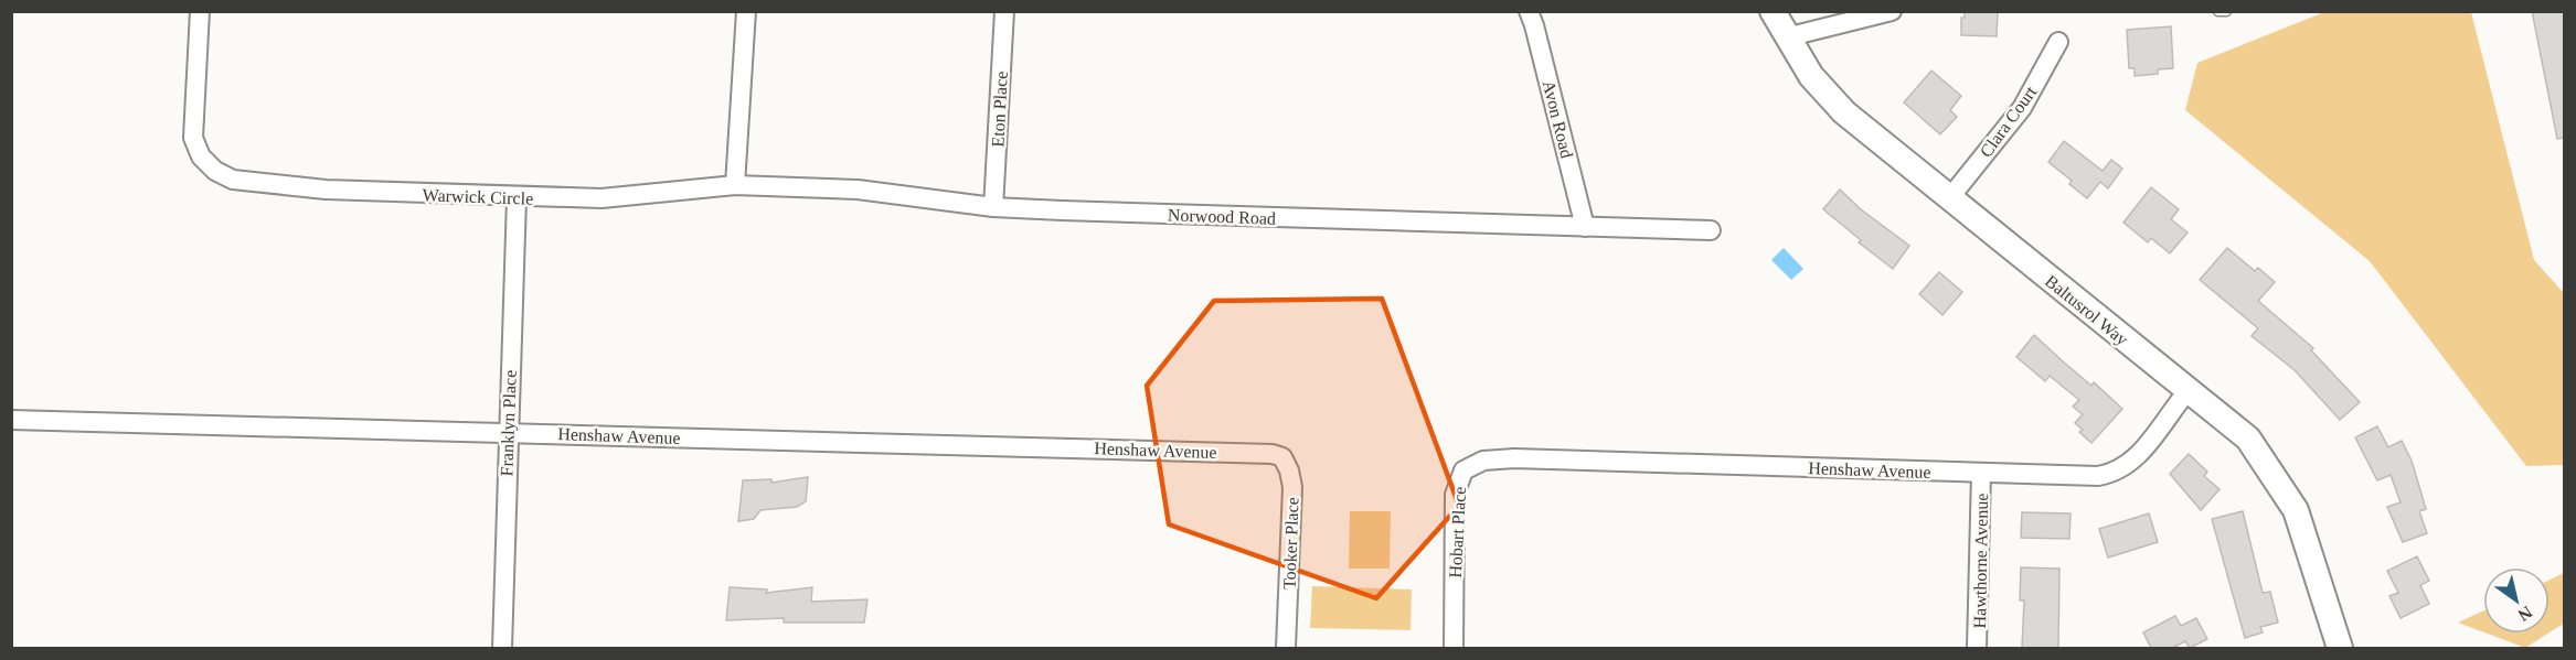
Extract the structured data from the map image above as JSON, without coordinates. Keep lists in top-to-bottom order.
{
  "streets": {
    "street": [
      "Eton Place",
      "Avon Road",
      "Clara Court",
      "Warwick Circle",
      "Norwood Road",
      "Baltusrol Way",
      "Franklyn Place",
      "Henshaw Avenue",
      "Hobart Place",
      "Tooker Place",
      "Hawthorne Avenue"
    ]
  },
  "crossings": [
    ["Eton Place", "Norwood Road"],
    ["Avon Road", "Norwood Road"],
    ["Clara Court", "Baltusrol Way"],
    ["Warwick Circle", "Norwood Road"],
    ["Warwick Circle", "Franklyn Place"],
    ["Baltusrol Way", "Henshaw Avenue"],
    ["Franklyn Place", "Henshaw Avenue"],
    ["Henshaw Avenue", "Hobart Place"],
    ["Henshaw Avenue", "Tooker Place"],
    ["Henshaw Avenue", "Hawthorne Avenue"]
  ],
  "north": "bottom right"
}
